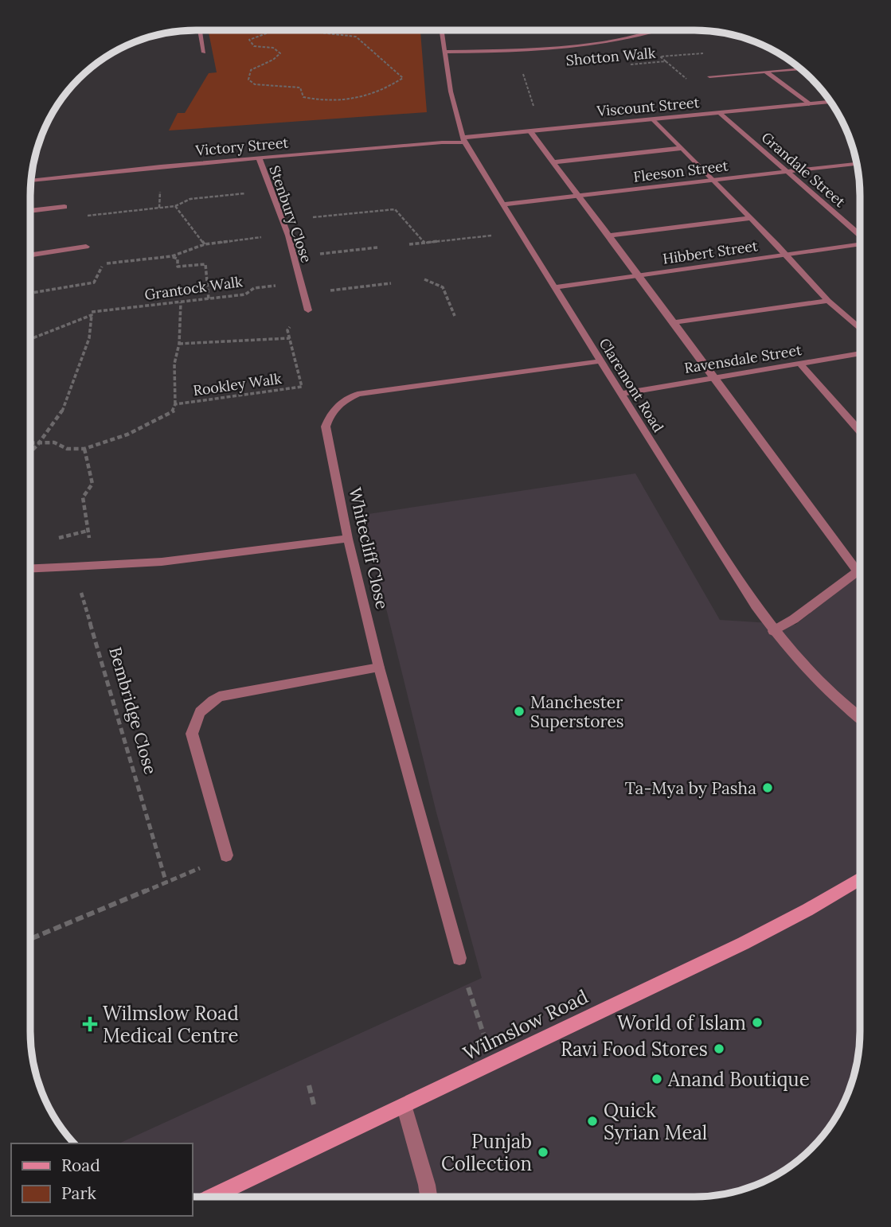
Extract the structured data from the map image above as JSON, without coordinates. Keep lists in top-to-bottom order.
{
  "streets": {
    "main road": ["Wilmslow Road"],
    "street": [
      "Viscount Street",
      "Victory Street",
      "Grandale Street",
      "Fleeson Street",
      "Stenbury Close",
      "Hibbert Street",
      "Ravensdale Street",
      "Claremont Road",
      "Whitecliff Close"
    ],
    "path": [
      "Shotton Walk",
      "Grantock Walk",
      "Rookley Walk",
      "Bembridge Close"
    ]
  },
  "crossings": [
    ["Viscount Street", "Victory Street"],
    ["Viscount Street", "Grandale Street"],
    ["Viscount Street", "Claremont Road"],
    ["Victory Street", "Stenbury Close"],
    ["Victory Street", "Claremont Road"],
    ["Grandale Street", "Fleeson Street"],
    ["Fleeson Street", "Claremont Road"],
    ["Stenbury Close", "Grantock Walk"],
    ["Hibbert Street", "Claremont Road"],
    ["Grantock Walk", "Rookley Walk"],
    ["Ravensdale Street", "Claremont Road"],
    ["Claremont Road", "Whitecliff Close"]
  ],
  "places": {
    "other": [
      "Manchester Superstores",
      "Ta-Mya by Pasha",
      "World of Islam",
      "Ravi Food Stores",
      "Anand Boutique",
      "Quick Syrian Meal",
      "Punjab Collection"
    ],
    "health": ["Wilmslow Road Medical Centre"]
  },
  "legend": ["Road", "Park"]
}
